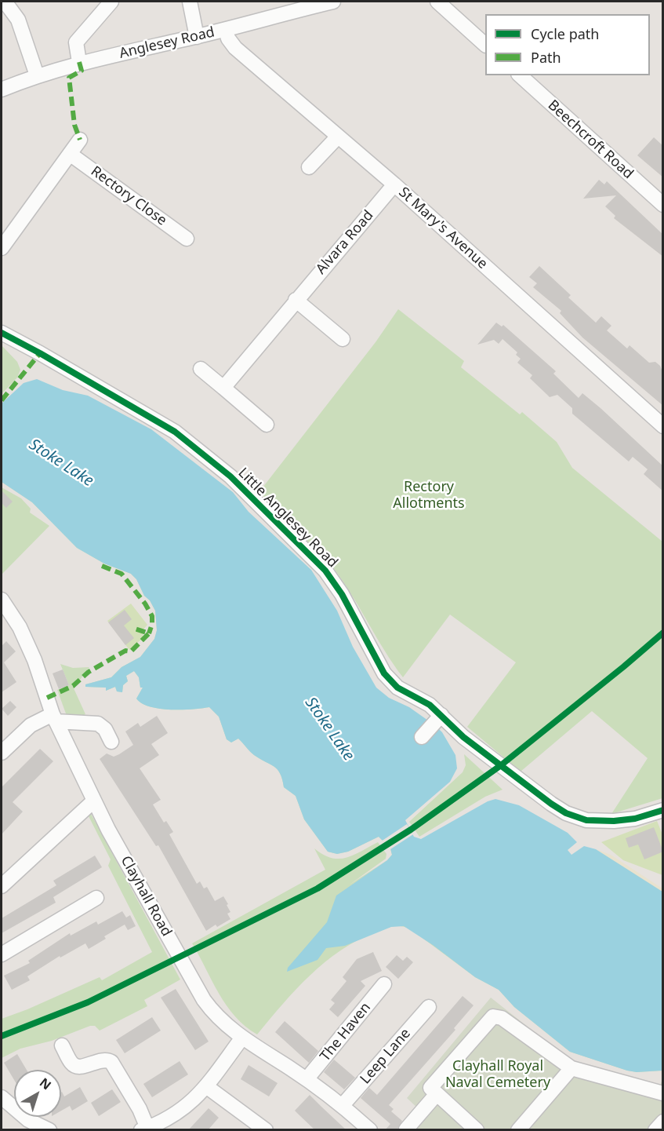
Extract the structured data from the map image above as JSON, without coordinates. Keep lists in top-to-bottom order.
{
  "streets": {
    "street": [
      "Anglesey Road",
      "Beechcroft Road",
      "Rectory Close",
      "St Mary's Avenue",
      "Alvara Road",
      "Little Anglesey Road",
      "Clayhall Road",
      "The Haven",
      "Leep Lane"
    ]
  },
  "crossings": [
    ["Anglesey Road", "St Mary's Avenue"],
    ["St Mary's Avenue", "Alvara Road"],
    ["Clayhall Road", "The Haven"],
    ["Clayhall Road", "Leep Lane"]
  ],
  "water": ["Stoke Lake"],
  "parks": ["Rectory Allotments", "Clayhall Royal Naval Cemetery"],
  "legend": ["Cycle path", "Path"],
  "north": "top right"
}
